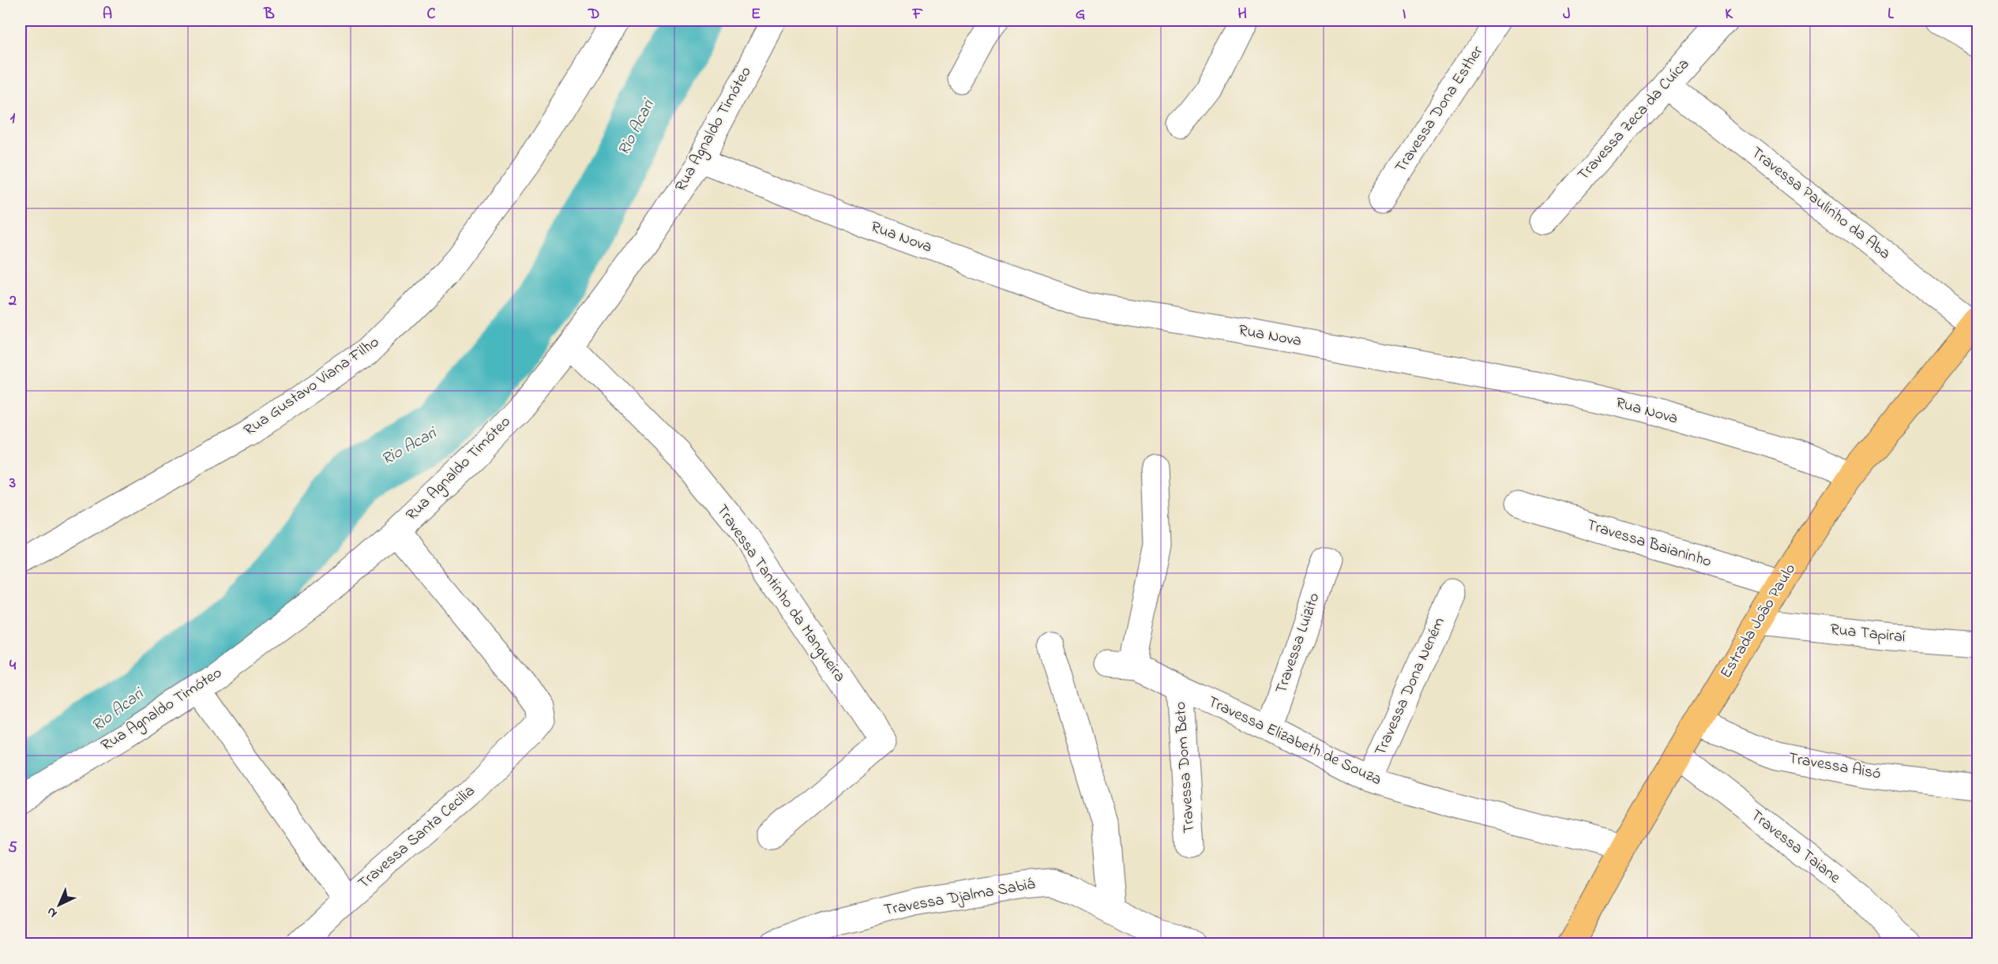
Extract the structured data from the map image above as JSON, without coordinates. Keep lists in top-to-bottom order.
{
  "streets": {
    "main road": ["Estrada João Paulo"],
    "street": [
      "Travessa Dona Esther",
      "Travessa Zeca da Cuíca",
      "Rua Agnaldo Timóteo",
      "Travessa Paulinho da Aba",
      "Rua Nova",
      "Rua Gustavo Viana Filho",
      "Travessa Baianinho",
      "Travessa Tantinho da Mangueira",
      "Rua Tapiraí",
      "Travessa Luizito",
      "Travessa Dona Neném",
      "Travessa Elizabeth de Souza",
      "Travessa Aisó",
      "Travessa Dom Beto",
      "Travessa Santa Cecilia",
      "Travessa Taiane",
      "Travessa Djalma Sabiá"
    ]
  },
  "crossings": [
    ["Travessa Zeca da Cuíca", "Travessa Paulinho da Aba"],
    ["Rua Agnaldo Timóteo", "Rua Nova"],
    ["Rua Agnaldo Timóteo", "Travessa Tantinho da Mangueira"],
    ["Rua Agnaldo Timóteo", "Travessa Santa Cecilia"],
    ["Travessa Paulinho da Aba", "Estrada João Paulo"],
    ["Rua Nova", "Estrada João Paulo"],
    ["Travessa Baianinho", "Estrada João Paulo"],
    ["Estrada João Paulo", "Rua Tapiraí"],
    ["Estrada João Paulo", "Travessa Elizabeth de Souza"],
    ["Estrada João Paulo", "Travessa Aisó"],
    ["Estrada João Paulo", "Travessa Taiane"],
    ["Travessa Luizito", "Travessa Elizabeth de Souza"],
    ["Travessa Dona Neném", "Travessa Elizabeth de Souza"],
    ["Travessa Elizabeth de Souza", "Travessa Dom Beto"]
  ],
  "water": ["Rio Acari"],
  "north": "bottom left",
  "grid": {
    "columns": [
      "A",
      "B",
      "C",
      "D",
      "E",
      "F",
      "G",
      "H",
      "I",
      "J",
      "K",
      "L"
    ],
    "rows": [
      "1",
      "2",
      "3",
      "4",
      "5"
    ]
  }
}
